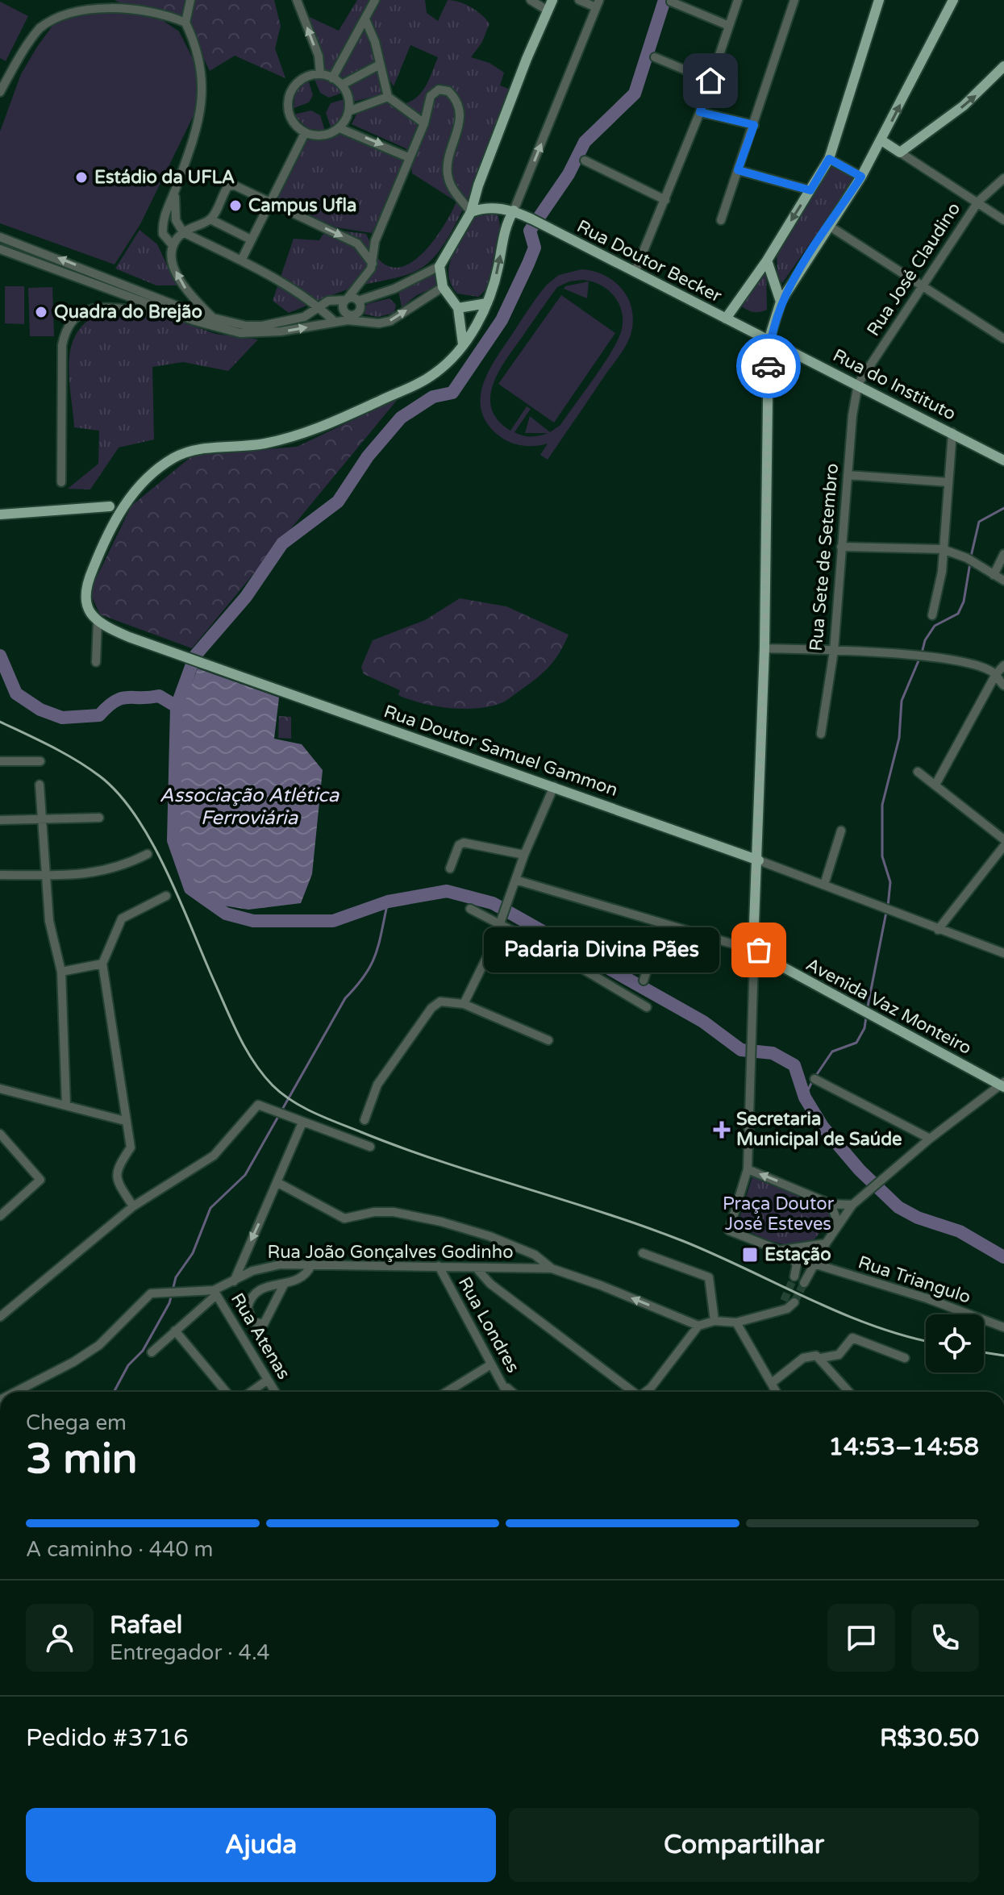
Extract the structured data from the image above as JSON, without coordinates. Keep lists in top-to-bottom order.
{
  "streets": {
    "main road": [
      "Rua Doutor Becker",
      "Rua do Instituto",
      "Rua Doutor Samuel Gammon",
      "Avenida Vaz Monteiro"
    ],
    "street": [
      "Rua José Claudino",
      "Rua Sete de Setembro",
      "Rua João Gonçalves Godinho",
      "Rua Triangulo",
      "Rua Londres",
      "Rua Atenas"
    ]
  },
  "crossings": [
    ["Rua Doutor Becker", "Rua do Instituto"],
    ["Rua José Claudino", "Rua do Instituto"],
    ["Rua José Claudino", "Rua Sete de Setembro"],
    ["Rua do Instituto", "Rua Sete de Setembro"],
    ["Rua João Gonçalves Godinho", "Rua Londres"],
    ["Rua João Gonçalves Godinho", "Rua Atenas"]
  ],
  "water": ["Associação Atlética Ferroviária"],
  "parks": ["Praça Doutor José Esteves"],
  "places": {
    "other": [
      "Estádio da UFLA",
      "Campus Ufla",
      "Quadra do Brejão",
      "Padaria Divina Pães"
    ],
    "health": ["Secretaria Municipal de Saúde"],
    "transit": ["Estação"]
  },
  "page": {
    "bubble": "Padaria Divina Pães",
    "heading": ["3 min", "Chega em", "14:53–14:58"],
    "panel": [
      "Rafael",
      "Entregador · 4.4",
      "Pedido #3716",
      "R$30.50"
    ],
    "bar": "A caminho · 440 m",
    "buttons": ["Ajuda", "Compartilhar"]
  }
}
